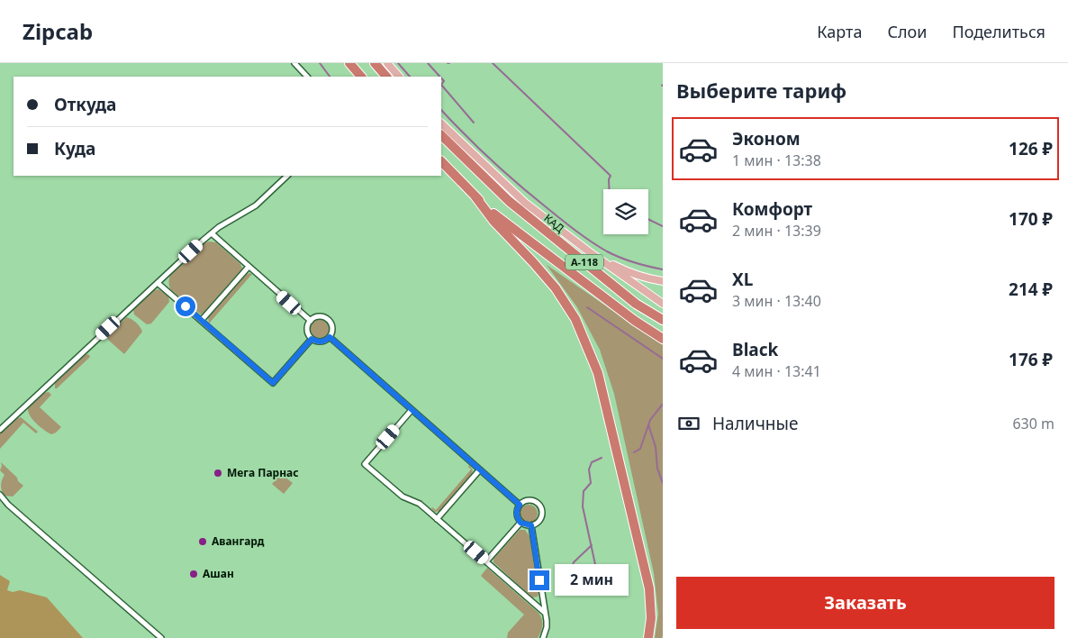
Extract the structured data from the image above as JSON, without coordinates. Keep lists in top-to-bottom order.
{
  "streets": {
    "highway": ["КАД", "А-118"]
  },
  "places": ["Мега Парнас", "Авангард", "Ашан"],
  "page": {
    "header": "Zipcab",
    "nav": ["Карта", "Слои", "Поделиться"],
    "heading": "Выберите тариф",
    "banner": ["Откуда", "Куда"],
    "list": [
      {
        "name": "Эконом",
        "note": "1 мин · 13:38",
        "value": "126 ₽"
      },
      {
        "name": "Комфорт",
        "note": "2 мин · 13:39",
        "value": "170 ₽"
      },
      {
        "name": "XL",
        "note": "3 мин · 13:40",
        "value": "214 ₽"
      },
      {
        "name": "Black",
        "note": "4 мин · 13:41",
        "value": "176 ₽"
      }
    ],
    "pay": ["Наличные", "630 m"],
    "bubble": "2 мин",
    "buttons": "Заказать"
  }
}
